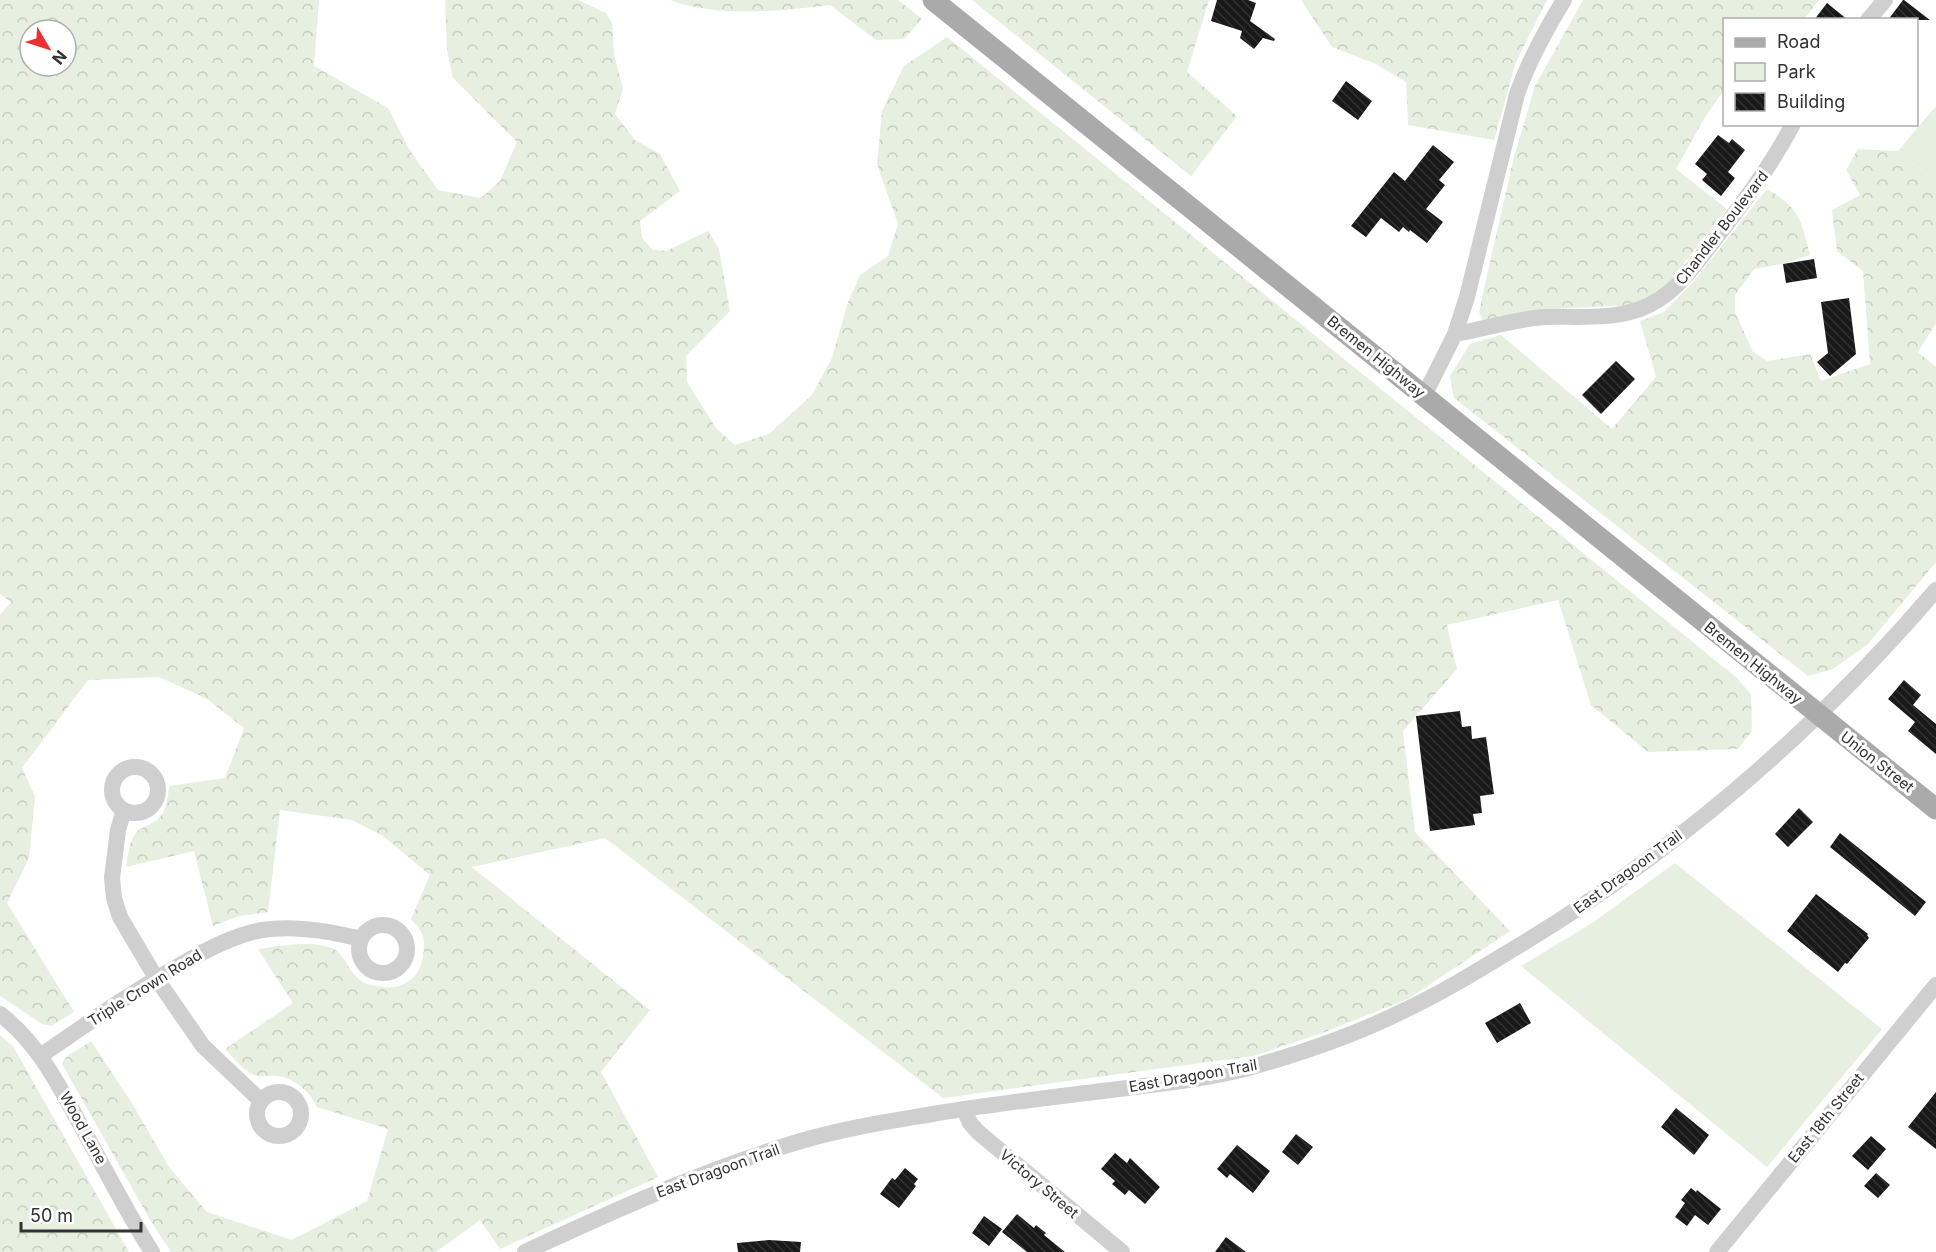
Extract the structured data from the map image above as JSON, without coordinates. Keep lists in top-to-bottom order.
{
  "streets": {
    "main road": ["Bremen Highway", "Union Street"],
    "street": [
      "Chandler Boulevard",
      "East Dragoon Trail",
      "Triple Crown Road",
      "East 18th Street",
      "Wood Lane",
      "Victory Street"
    ]
  },
  "crossings": [
    ["Bremen Highway", "Union Street"],
    ["Bremen Highway", "East Dragoon Trail"],
    ["Union Street", "East Dragoon Trail"],
    ["East Dragoon Trail", "Victory Street"],
    ["Triple Crown Road", "Wood Lane"]
  ],
  "legend": ["Road", "Park", "Building"],
  "scale_bar": "50 m",
  "north": "bottom right"
}
